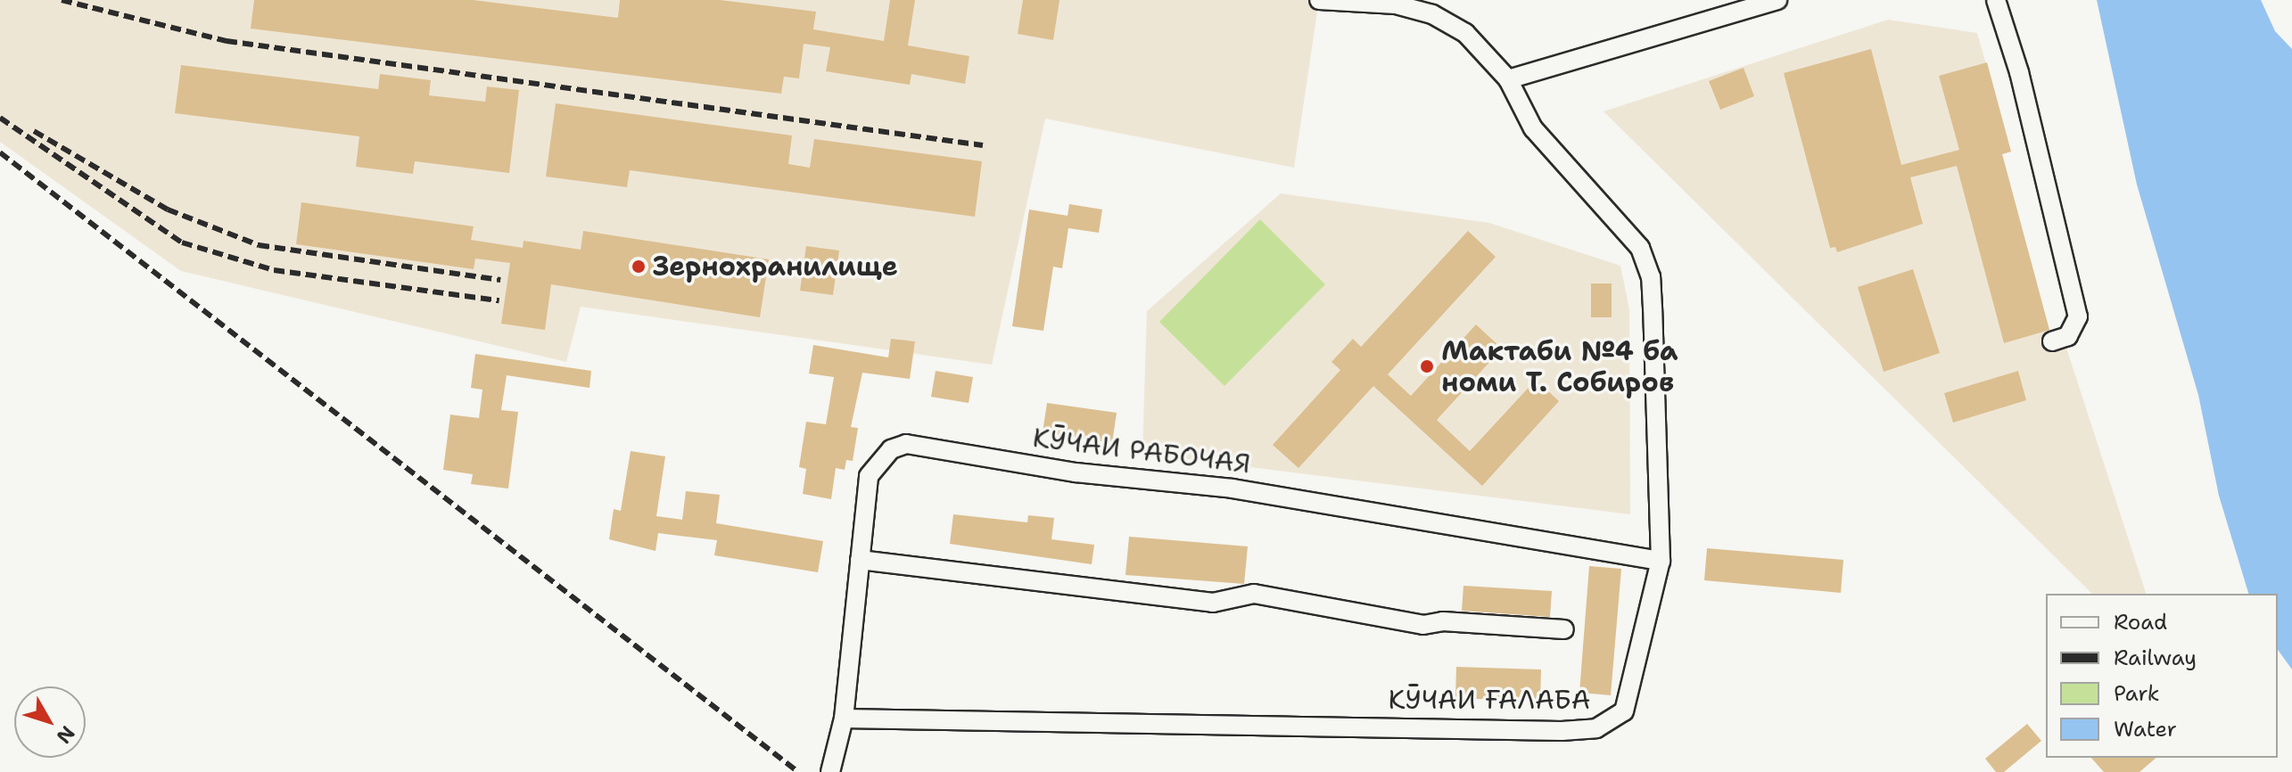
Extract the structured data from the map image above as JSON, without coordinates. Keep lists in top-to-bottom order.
{
  "streets": {
    "street": ["КӮЧАИ РАБОЧАЯ", "КӮЧАИ ҒАЛАБА"]
  },
  "crossings": [
    ["КӮЧАИ РАБОЧАЯ", "КӮЧАИ ҒАЛАБА"]
  ],
  "places": ["Зернохранилище", "Мактаби №4 ба номи Т. Собиров"],
  "legend": [
    "Road",
    "Railway",
    "Park",
    "Water"
  ],
  "north": "bottom right"
}
